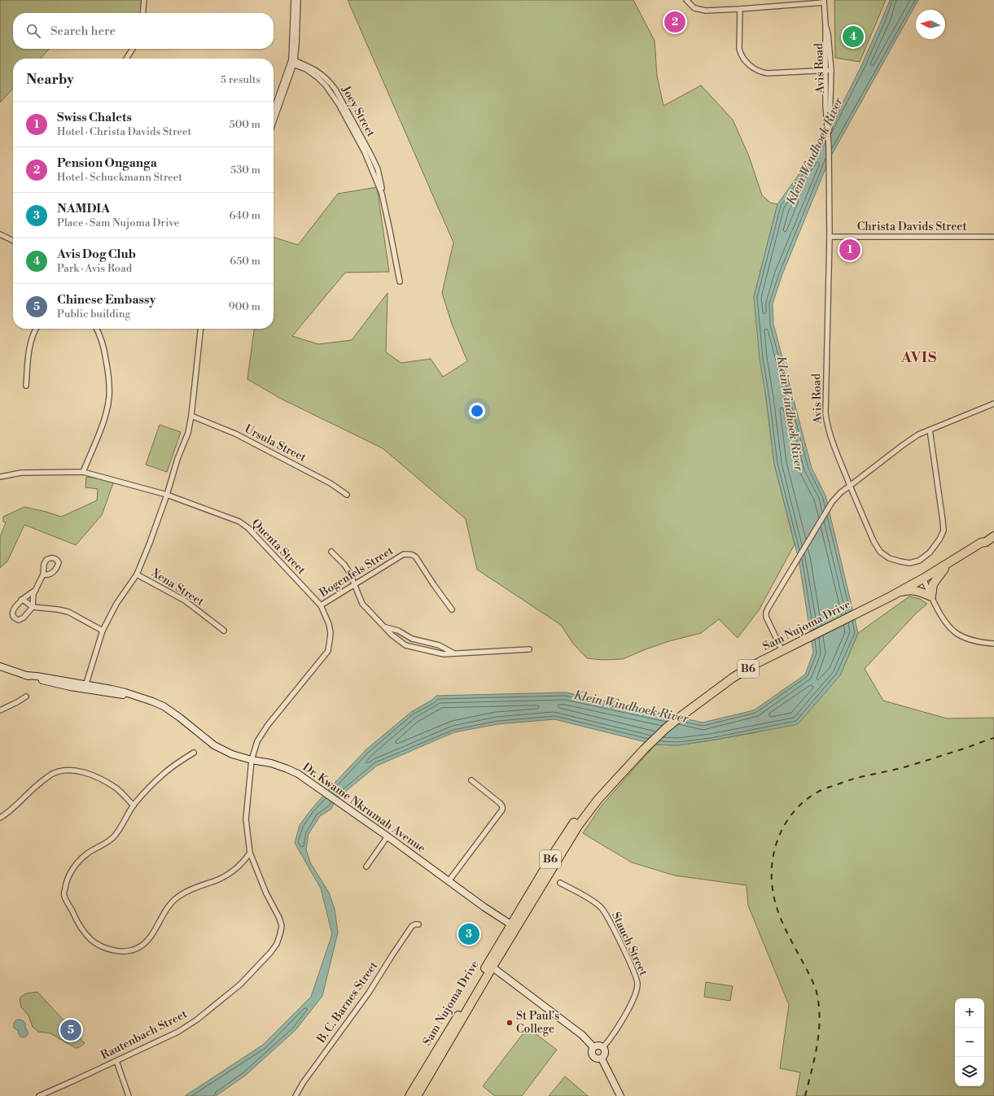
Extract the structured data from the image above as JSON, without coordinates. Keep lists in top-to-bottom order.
{
  "streets": {
    "highway": ["Sam Nujoma Drive", "B6"],
    "street": [
      "Avis Road",
      "Joey Street",
      "Christa Davids Street",
      "Ursula Street",
      "Quenta Street",
      "Bogenfels Street",
      "Xena Street",
      "Dr. Kwame Nkrumah Avenue",
      "Stauch Street",
      "B. C. Barnes Street",
      "Rautenbach Street"
    ]
  },
  "crossings": [
    ["Avis Road", "Christa Davids Street"],
    ["Quenta Street", "Bogenfels Street"],
    ["Quenta Street", "Dr. Kwame Nkrumah Avenue"],
    ["Quenta Street", "Rautenbach Street"],
    ["Sam Nujoma Drive", "Dr. Kwame Nkrumah Avenue"],
    ["Dr. Kwame Nkrumah Avenue", "Rautenbach Street"]
  ],
  "districts": ["AVIS"],
  "water": ["Klein Windhoek River"],
  "places": ["St Paul's College"],
  "north": "left",
  "page": {
    "pins": [
      "2",
      "4",
      "1",
      "3",
      "5"
    ],
    "search": "Search here",
    "heading": ["Nearby", "5 results"],
    "list": [
      {
        "mark": "1",
        "name": "Swiss Chalets",
        "note": "Hotel · Christa Davids Street",
        "value": "500 m"
      },
      {
        "mark": "2",
        "name": "Pension Onganga",
        "note": "Hotel · Schuckmann Street",
        "value": "530 m"
      },
      {
        "mark": "3",
        "name": "NAMDIA",
        "note": "Place · Sam Nujoma Drive",
        "value": "640 m"
      },
      {
        "mark": "4",
        "name": "Avis Dog Club",
        "note": "Park · Avis Road",
        "value": "650 m"
      },
      {
        "mark": "5",
        "name": "Chinese Embassy",
        "note": "Public building",
        "value": "900 m"
      }
    ],
    "map_buttons": ["+", "−"]
  }
}
